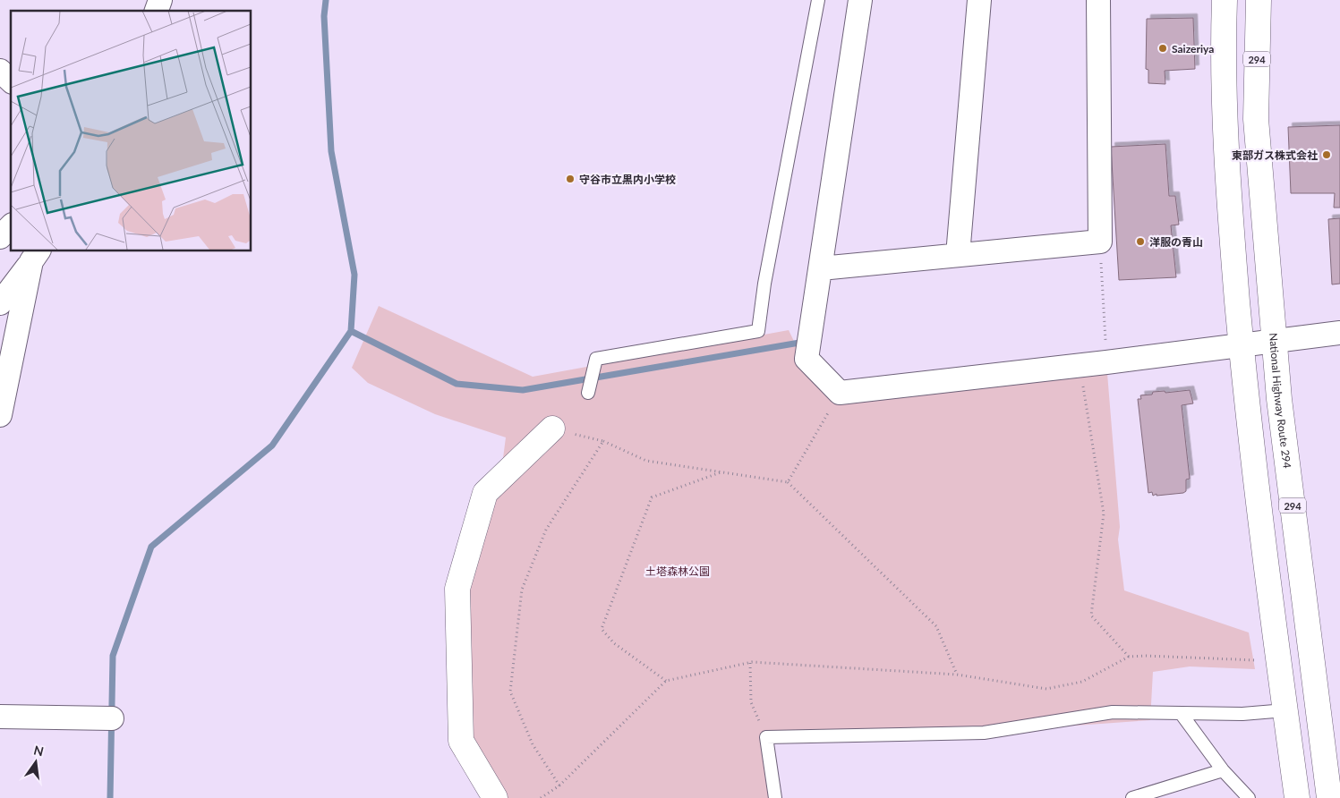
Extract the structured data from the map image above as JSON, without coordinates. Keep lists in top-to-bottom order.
{
  "streets": {
    "main road": ["294", "National Highway Route 294"]
  },
  "parks": ["土塔森林公園"],
  "places": [
    "Saizeriya",
    "東部ガス株式会社",
    "守谷市立黒内小学校",
    "洋服の青山"
  ],
  "north": "top"
}
